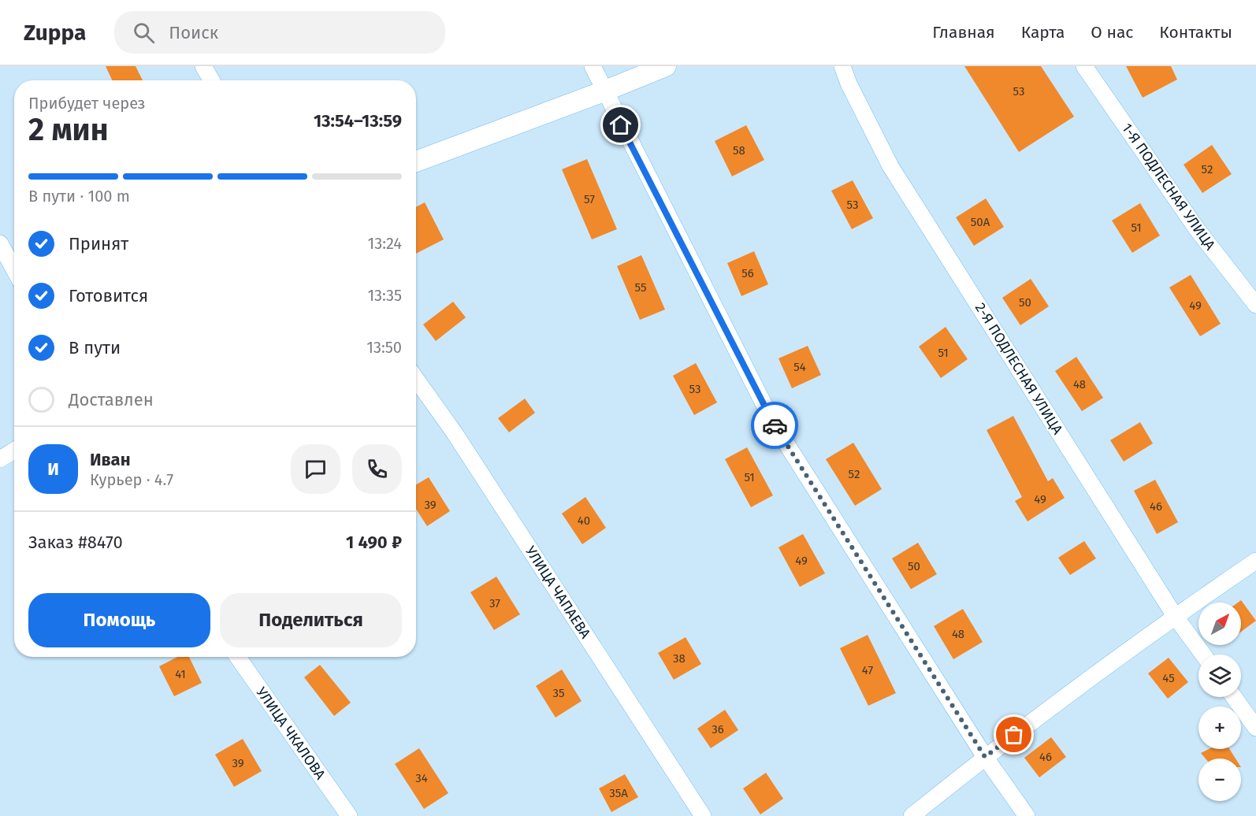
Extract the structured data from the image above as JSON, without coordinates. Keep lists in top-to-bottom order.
{
  "streets": {
    "street": [
      "1-Я ПОДЛЕСНАЯ УЛИЦА",
      "2-Я ПОДЛЕСНАЯ УЛИЦА",
      "УЛИЦА ЧАПАЕВА",
      "УЛИЦА ЧКАЛОВА"
    ]
  },
  "house_numbers": [
    "53",
    "58",
    "52",
    "57",
    "53",
    "50А",
    "51",
    "56",
    "55",
    "50",
    "49",
    "51",
    "54",
    "48",
    "53",
    "52",
    "51",
    "49",
    "39",
    "46",
    "40",
    "49",
    "50",
    "37",
    "48",
    "38",
    "47",
    "41",
    "45",
    "35",
    "36",
    "46",
    "39",
    "34",
    "35А"
  ],
  "north": "top right",
  "page": {
    "header": "Zuppa",
    "search": "Поиск",
    "nav": [
      "Главная",
      "Карта",
      "О нас",
      "Контакты"
    ],
    "heading": ["2 мин", "Прибудет через", "13:54–13:59"],
    "panel": [
      "Иван",
      "Курьер · 4.7",
      "Заказ #8470",
      "1 490 ₽"
    ],
    "bar": "В пути · 100 m",
    "list": [
      ["Принят", "13:24"],
      ["Готовится", "13:35"],
      ["В пути", "13:50"],
      "Доставлен"
    ],
    "round": "И",
    "buttons": ["Помощь", "Поделиться"],
    "map_buttons": ["+", "−"]
  }
}
